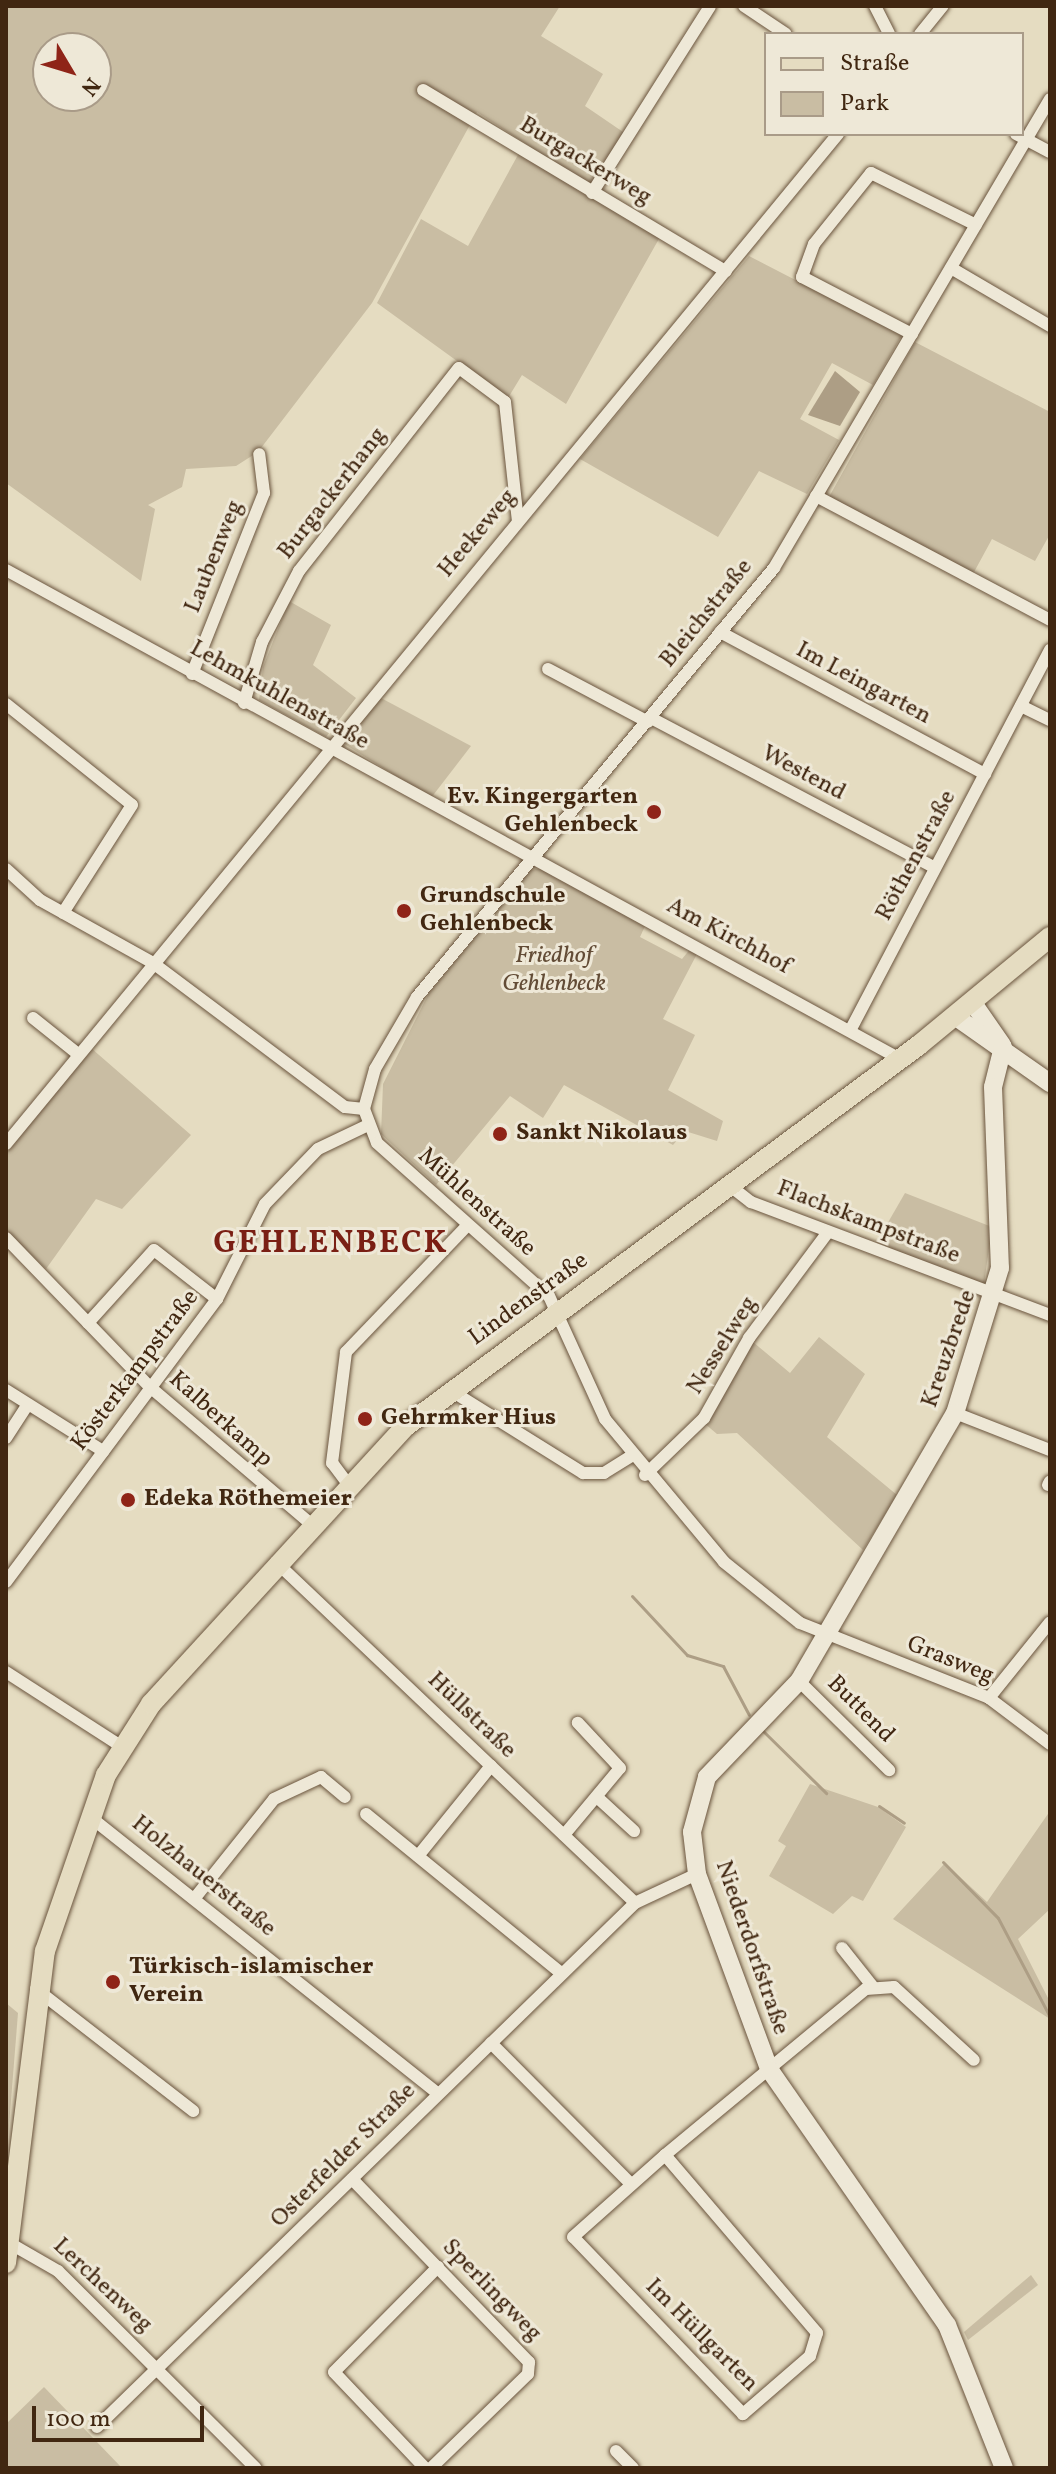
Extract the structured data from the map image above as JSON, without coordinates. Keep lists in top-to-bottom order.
{
  "streets": {
    "main road": ["Lindenstraße", "Kreuzbrede", "Niederdorfstraße"],
    "street": [
      "Burgackerweg",
      "Burgackerhang",
      "Heekeweg",
      "Laubenweg",
      "Bleichstraße",
      "Im Leingarten",
      "Lehmkuhlenstraße",
      "Westend",
      "Röthenstraße",
      "Am Kirchhof",
      "Mühlenstraße",
      "Flachskampstraße",
      "Nesselweg",
      "Kösterkampstraße",
      "Kalberkamp",
      "Grasweg",
      "Buttend",
      "Hüllstraße",
      "Holzhauerstraße",
      "Osterfelder Straße",
      "Lerchenweg",
      "Sperlingweg",
      "Im Hüllgarten"
    ]
  },
  "crossings": [
    ["Burgackerweg", "Heekeweg"],
    ["Burgackerhang", "Heekeweg"],
    ["Burgackerhang", "Lehmkuhlenstraße"],
    ["Heekeweg", "Lehmkuhlenstraße"],
    ["Laubenweg", "Lehmkuhlenstraße"],
    ["Bleichstraße", "Im Leingarten"],
    ["Bleichstraße", "Lehmkuhlenstraße"],
    ["Bleichstraße", "Westend"],
    ["Bleichstraße", "Am Kirchhof"],
    ["Bleichstraße", "Mühlenstraße"],
    ["Bleichstraße", "Kösterkampstraße"],
    ["Im Leingarten", "Röthenstraße"],
    ["Lehmkuhlenstraße", "Am Kirchhof"],
    ["Westend", "Röthenstraße"],
    ["Röthenstraße", "Am Kirchhof"],
    ["Am Kirchhof", "Lindenstraße"],
    ["Mühlenstraße", "Lindenstraße"],
    ["Mühlenstraße", "Kösterkampstraße"],
    ["Flachskampstraße", "Lindenstraße"],
    ["Flachskampstraße", "Nesselweg"],
    ["Flachskampstraße", "Kreuzbrede"],
    ["Lindenstraße", "Kalberkamp"],
    ["Lindenstraße", "Hüllstraße"],
    ["Lindenstraße", "Holzhauerstraße"],
    ["Lindenstraße", "Lerchenweg"],
    ["Kreuzbrede", "Grasweg"],
    ["Kreuzbrede", "Niederdorfstraße"],
    ["Kösterkampstraße", "Kalberkamp"],
    ["Grasweg", "Niederdorfstraße"],
    ["Buttend", "Niederdorfstraße"],
    ["Hüllstraße", "Osterfelder Straße"],
    ["Holzhauerstraße", "Osterfelder Straße"],
    ["Niederdorfstraße", "Osterfelder Straße"],
    ["Niederdorfstraße", "Im Hüllgarten"],
    ["Osterfelder Straße", "Lerchenweg"],
    ["Osterfelder Straße", "Sperlingweg"]
  ],
  "districts": ["GEHLENBECK"],
  "parks": ["Friedhof Gehlenbeck"],
  "places": [
    "Ev. Kingergarten Gehlenbeck",
    "Grundschule Gehlenbeck",
    "Sankt Nikolaus",
    "Gehrmker Hius",
    "Edeka Röthemeier",
    "Türkisch-islamischer Verein"
  ],
  "legend": ["Straße", "Park"],
  "scale_bar": "100 m",
  "north": "bottom right"
}
